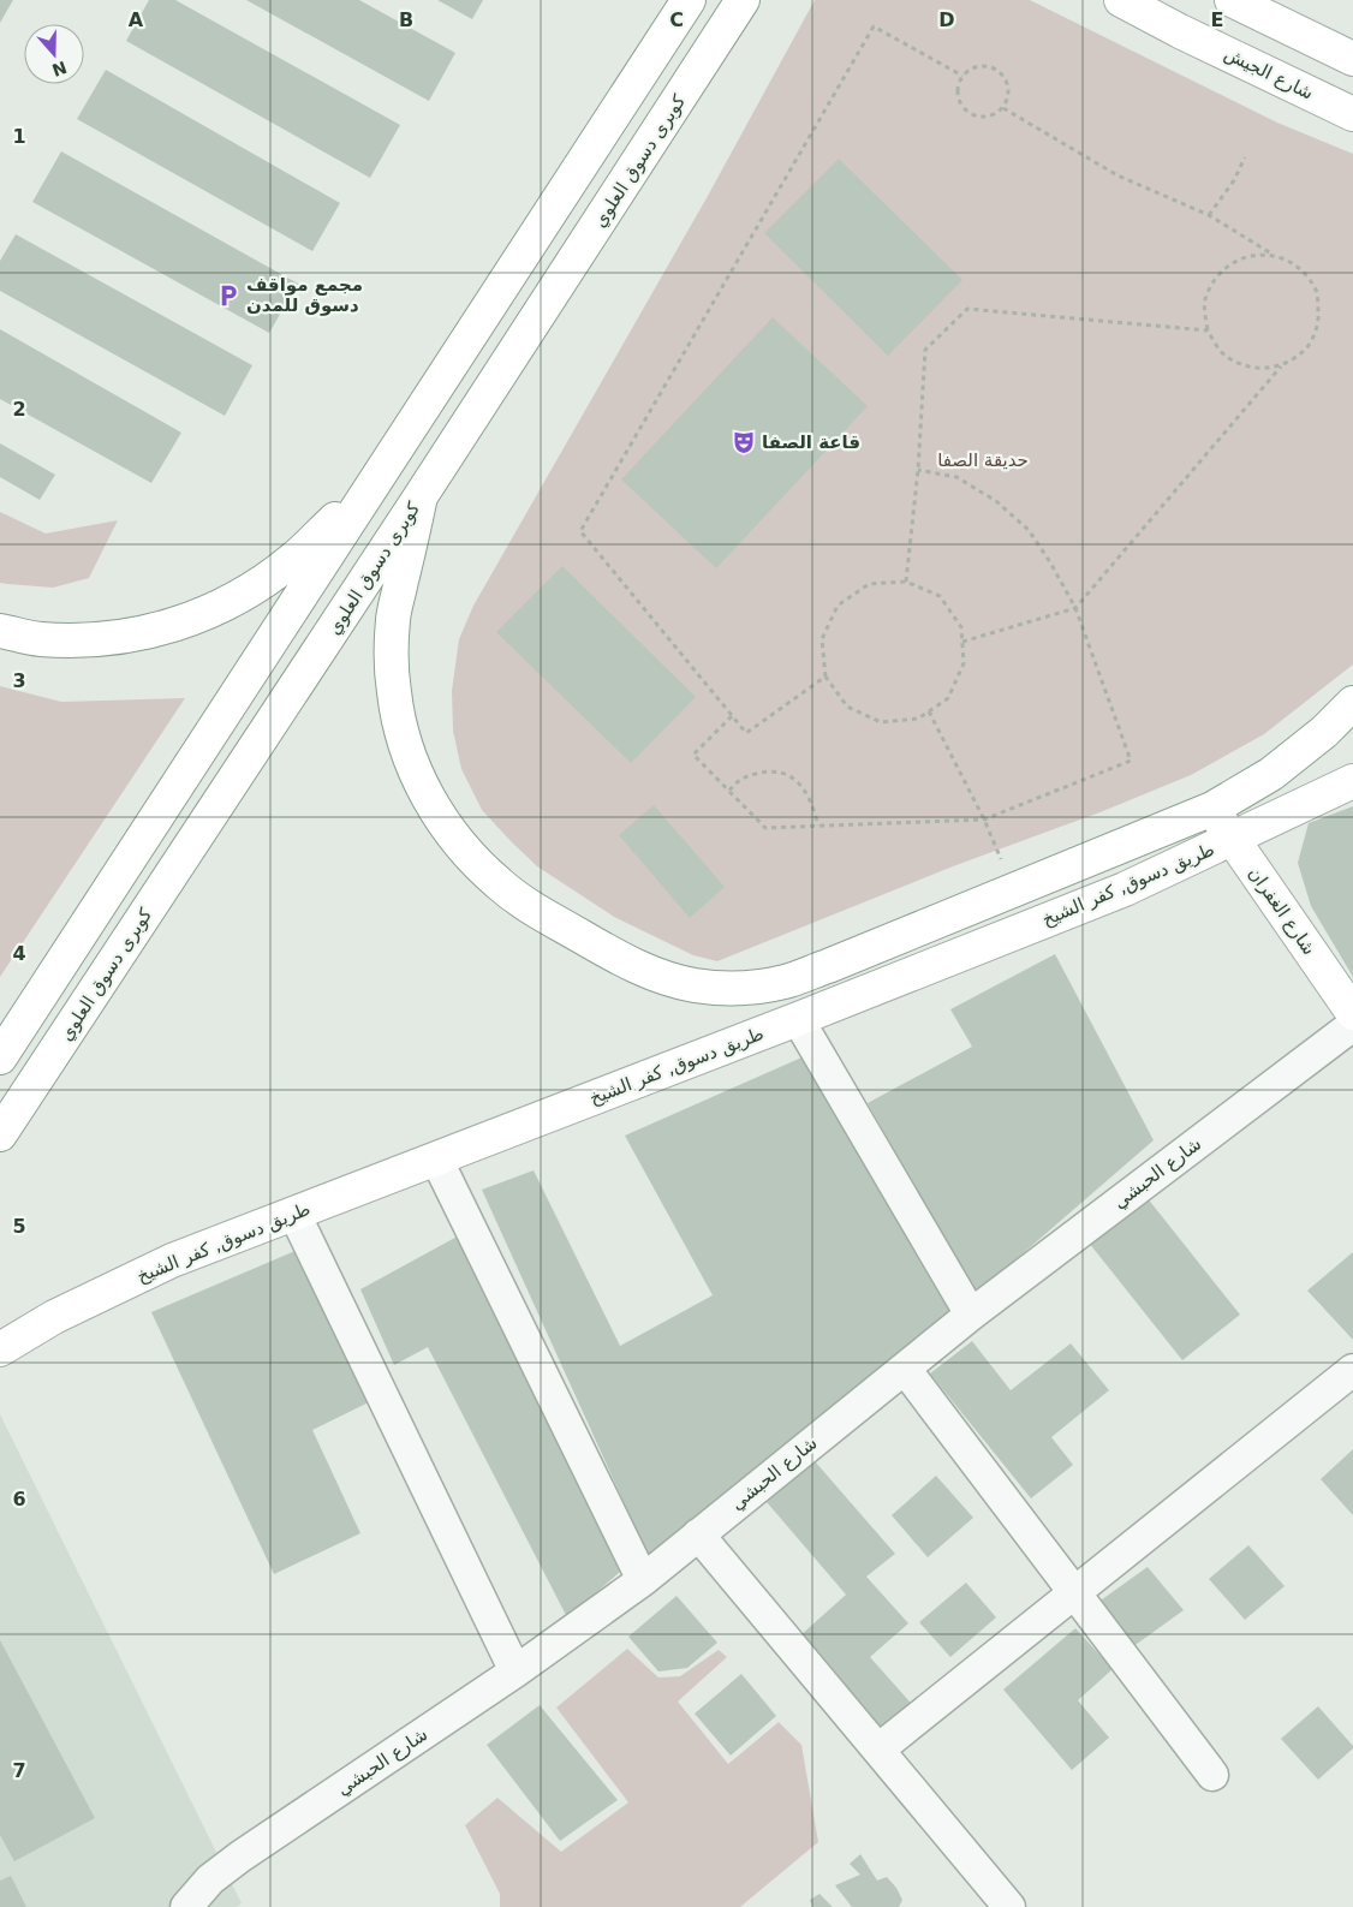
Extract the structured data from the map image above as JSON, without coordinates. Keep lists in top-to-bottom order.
{
  "streets": {
    "main road": [
      "شارع الجيش",
      "كوبرى دسوق العلوي",
      "طريق دسوق, كفر الشيخ",
      "شارع الغفران"
    ],
    "street": ["شارع الحبشي"]
  },
  "crossings": [
    ["طريق دسوق, كفر الشيخ", "شارع الغفران"]
  ],
  "parks": ["حديقة الصفا"],
  "places": {
    "parking": ["مجمع مواقف دسوق للمدن"],
    "theatre": ["قاعة الصفا"]
  },
  "north": "bottom",
  "grid": {
    "columns": [
      "A",
      "B",
      "C",
      "D",
      "E"
    ],
    "rows": [
      "1",
      "2",
      "3",
      "4",
      "5",
      "6",
      "7"
    ]
  }
}
